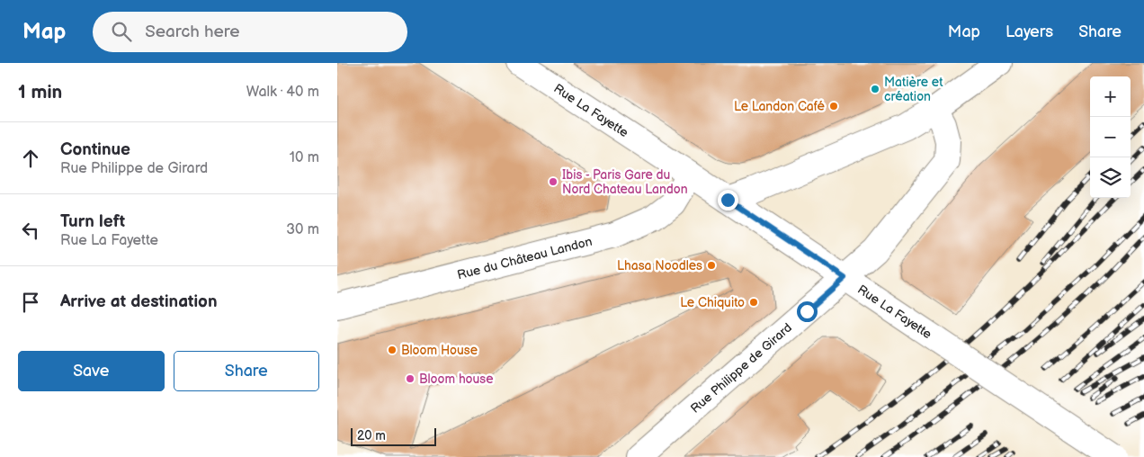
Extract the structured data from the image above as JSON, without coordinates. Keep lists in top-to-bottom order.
{
  "streets": {
    "street": ["Rue La Fayette", "Rue du Château Landon", "Rue Philippe de Girard"]
  },
  "crossings": [
    ["Rue La Fayette", "Rue du Château Landon"],
    ["Rue La Fayette", "Rue Philippe de Girard"]
  ],
  "places": [
    "Matière et création",
    "Le Landon Café",
    "Ibis - Paris Gare du Nord Chateau Landon",
    "Lhasa Noodles",
    "Le Chiquito",
    "Bloom House",
    "Bloom house"
  ],
  "scale_bar": "20 m",
  "page": {
    "header": "Map",
    "search": "Search here",
    "nav": ["Map", "Layers", "Share"],
    "heading": ["1 min", "Walk · 40 m"],
    "map_buttons": ["+", "−"],
    "list": [
      ["Continue", "Rue Philippe de Girard", "10 m"],
      ["Turn left", "Rue La Fayette", "30 m"],
      "Arrive at destination"
    ],
    "buttons": ["Save", "Share"],
    "scale": "20 m"
  }
}
